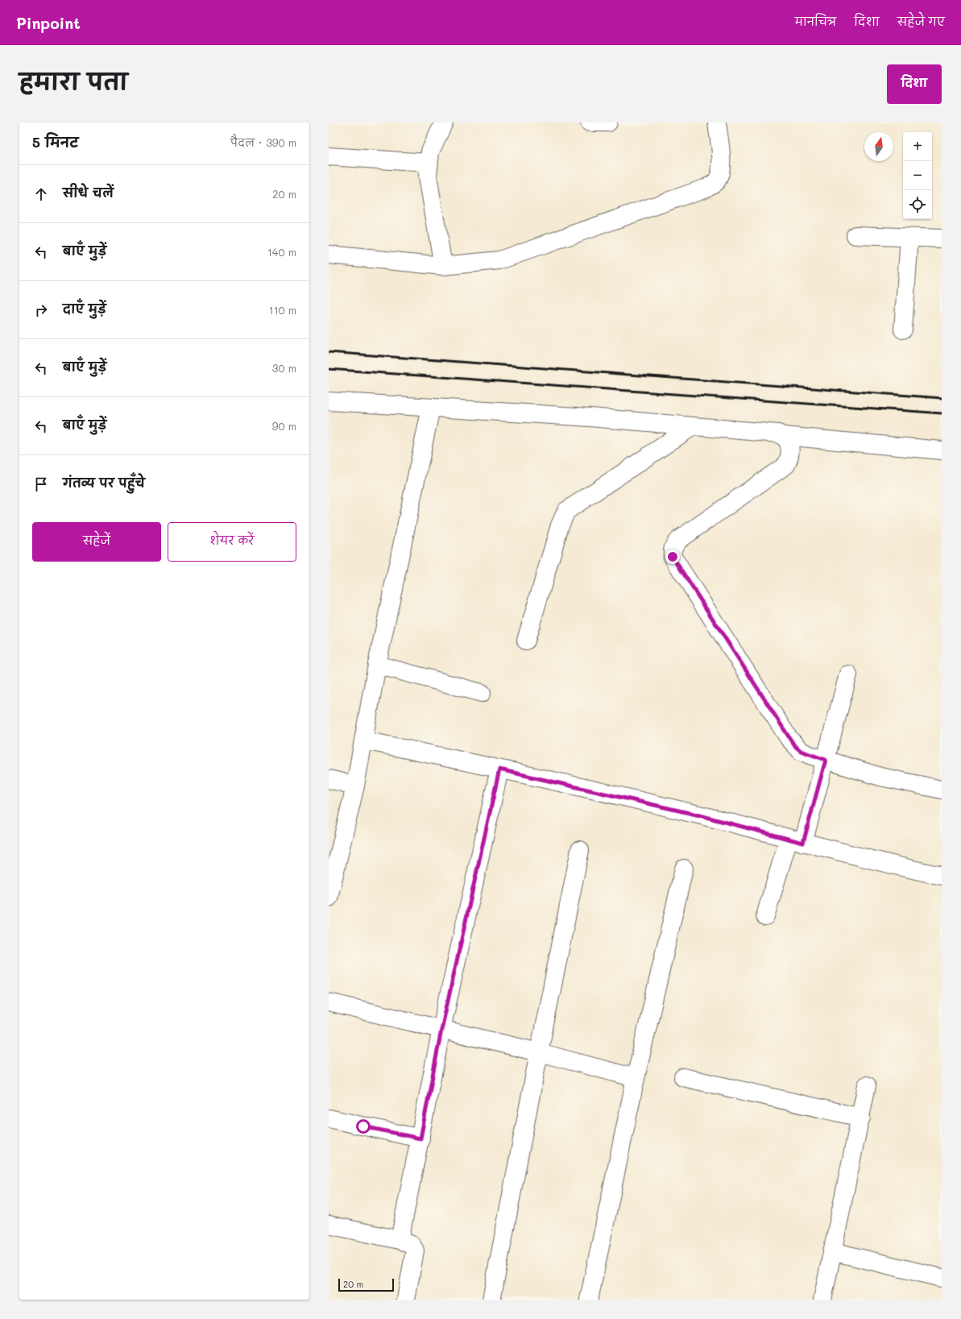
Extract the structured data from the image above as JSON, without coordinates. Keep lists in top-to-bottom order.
{
  "scale_bar": "20 m",
  "north": "top",
  "page": {
    "header": "Pinpoint",
    "nav": ["मानचित्र", "दिशा", "सहेजे गए"],
    "title": "हमारा पता",
    "buttons": [
      "दिशा",
      ["सहेजें", "शेयर करें"]
    ],
    "heading": ["5 मिनट", "पैदल · 390 m"],
    "map_buttons": ["+", "−"],
    "list": [
      ["सीधे चलें", "20 m"],
      ["बाएँ मुड़ें", "140 m"],
      ["दाएँ मुड़ें", "110 m"],
      ["बाएँ मुड़ें", "30 m"],
      ["बाएँ मुड़ें", "90 m"],
      "गंतव्य पर पहुँचे"
    ],
    "scale": "20 m"
  }
}
